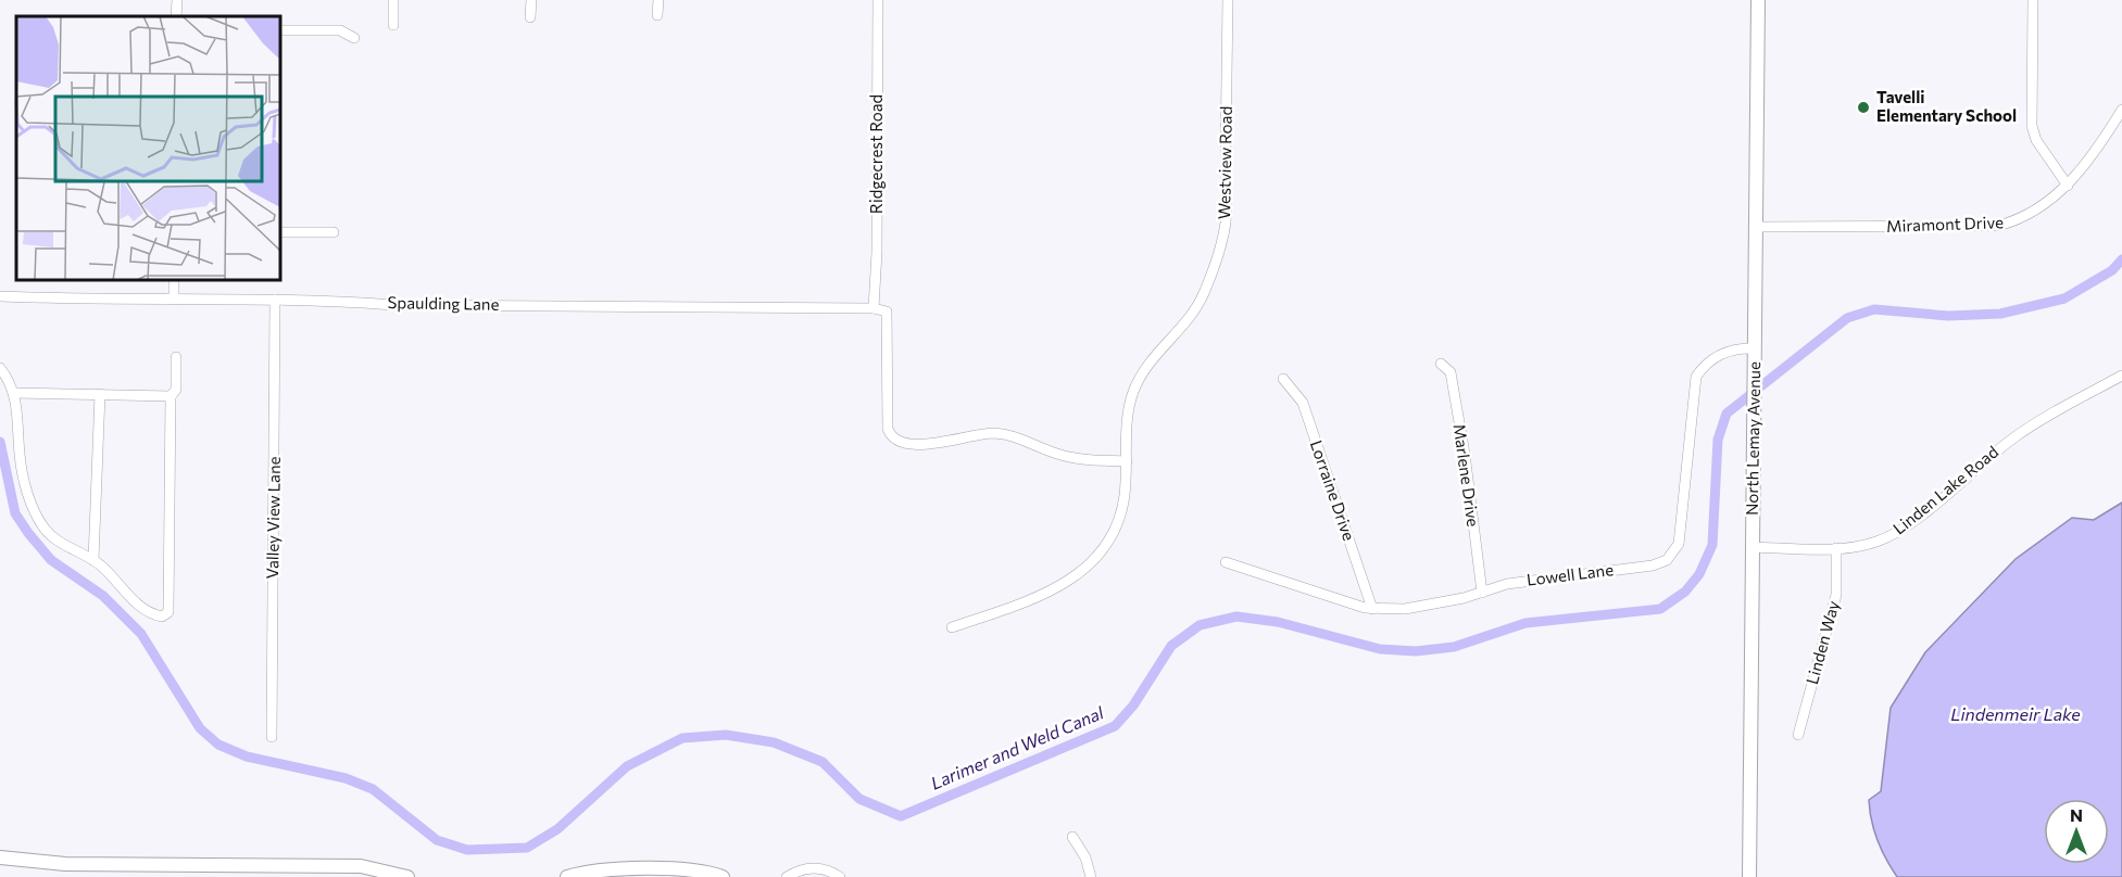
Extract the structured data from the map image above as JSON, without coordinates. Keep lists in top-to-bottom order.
{
  "streets": {
    "main road": ["North Lemay Avenue"],
    "street": [
      "Ridgecrest Road",
      "Westview Road",
      "Miramont Drive",
      "Spaulding Lane",
      "Marlene Drive",
      "Lorraine Drive",
      "Linden Lake Road",
      "Valley View Lane",
      "Lowell Lane",
      "Linden Way"
    ]
  },
  "crossings": [
    ["Ridgecrest Road", "Spaulding Lane"],
    ["Westview Road", "Spaulding Lane"],
    ["Miramont Drive", "North Lemay Avenue"],
    ["Spaulding Lane", "Valley View Lane"],
    ["North Lemay Avenue", "Linden Lake Road"],
    ["North Lemay Avenue", "Lowell Lane"],
    ["Marlene Drive", "Lowell Lane"],
    ["Lorraine Drive", "Lowell Lane"],
    ["Linden Lake Road", "Linden Way"]
  ],
  "water": ["Lindenmeir Lake", "Larimer and Weld Canal"],
  "places": ["Tavelli Elementary School"],
  "north": "top"
}
